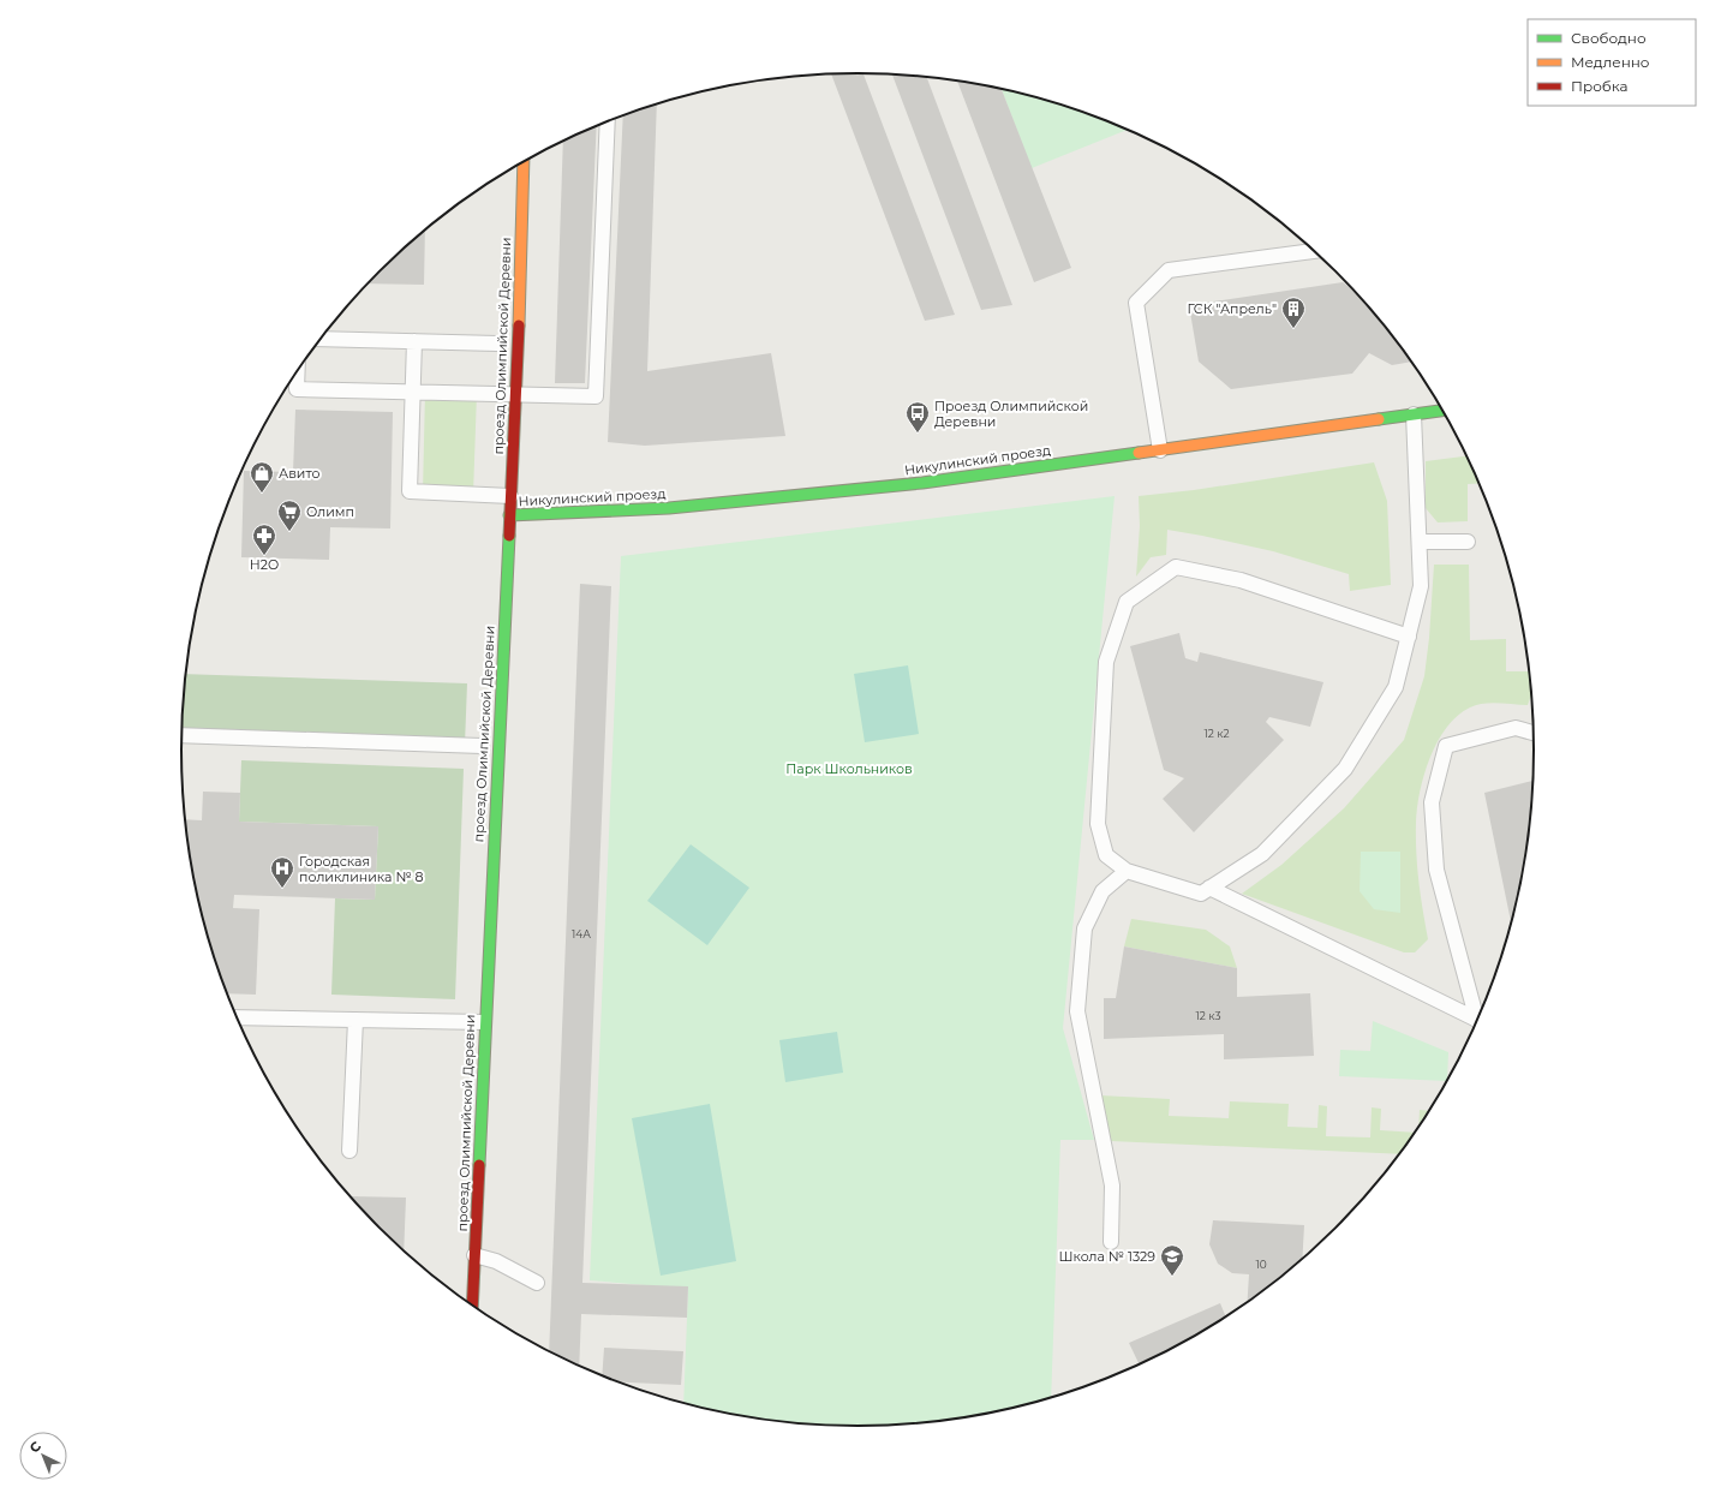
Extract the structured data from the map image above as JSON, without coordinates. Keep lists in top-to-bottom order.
{
  "streets": {
    "street": ["проезд Олимпийской Деревни", "Никулинский проезд"]
  },
  "crossings": [
    ["проезд Олимпийской Деревни", "Никулинский проезд"]
  ],
  "parks": ["Парк Школьников"],
  "places": {
    "building": ["ГСК \"Апрель\""],
    "bus stop": ["Проезд Олимпийской Деревни"],
    "shop": ["Авито"],
    "supermarket": ["Олимп"],
    "pharmacy": ["H2O"],
    "hospital": ["Городская поликлиника № 8"],
    "school or university": ["Школа № 1329"]
  },
  "house_numbers": [
    "12 к2",
    "14А",
    "12 к3",
    "10"
  ],
  "legend": ["Свободно", "Медленно", "Пробка"],
  "north": "top left"
}
